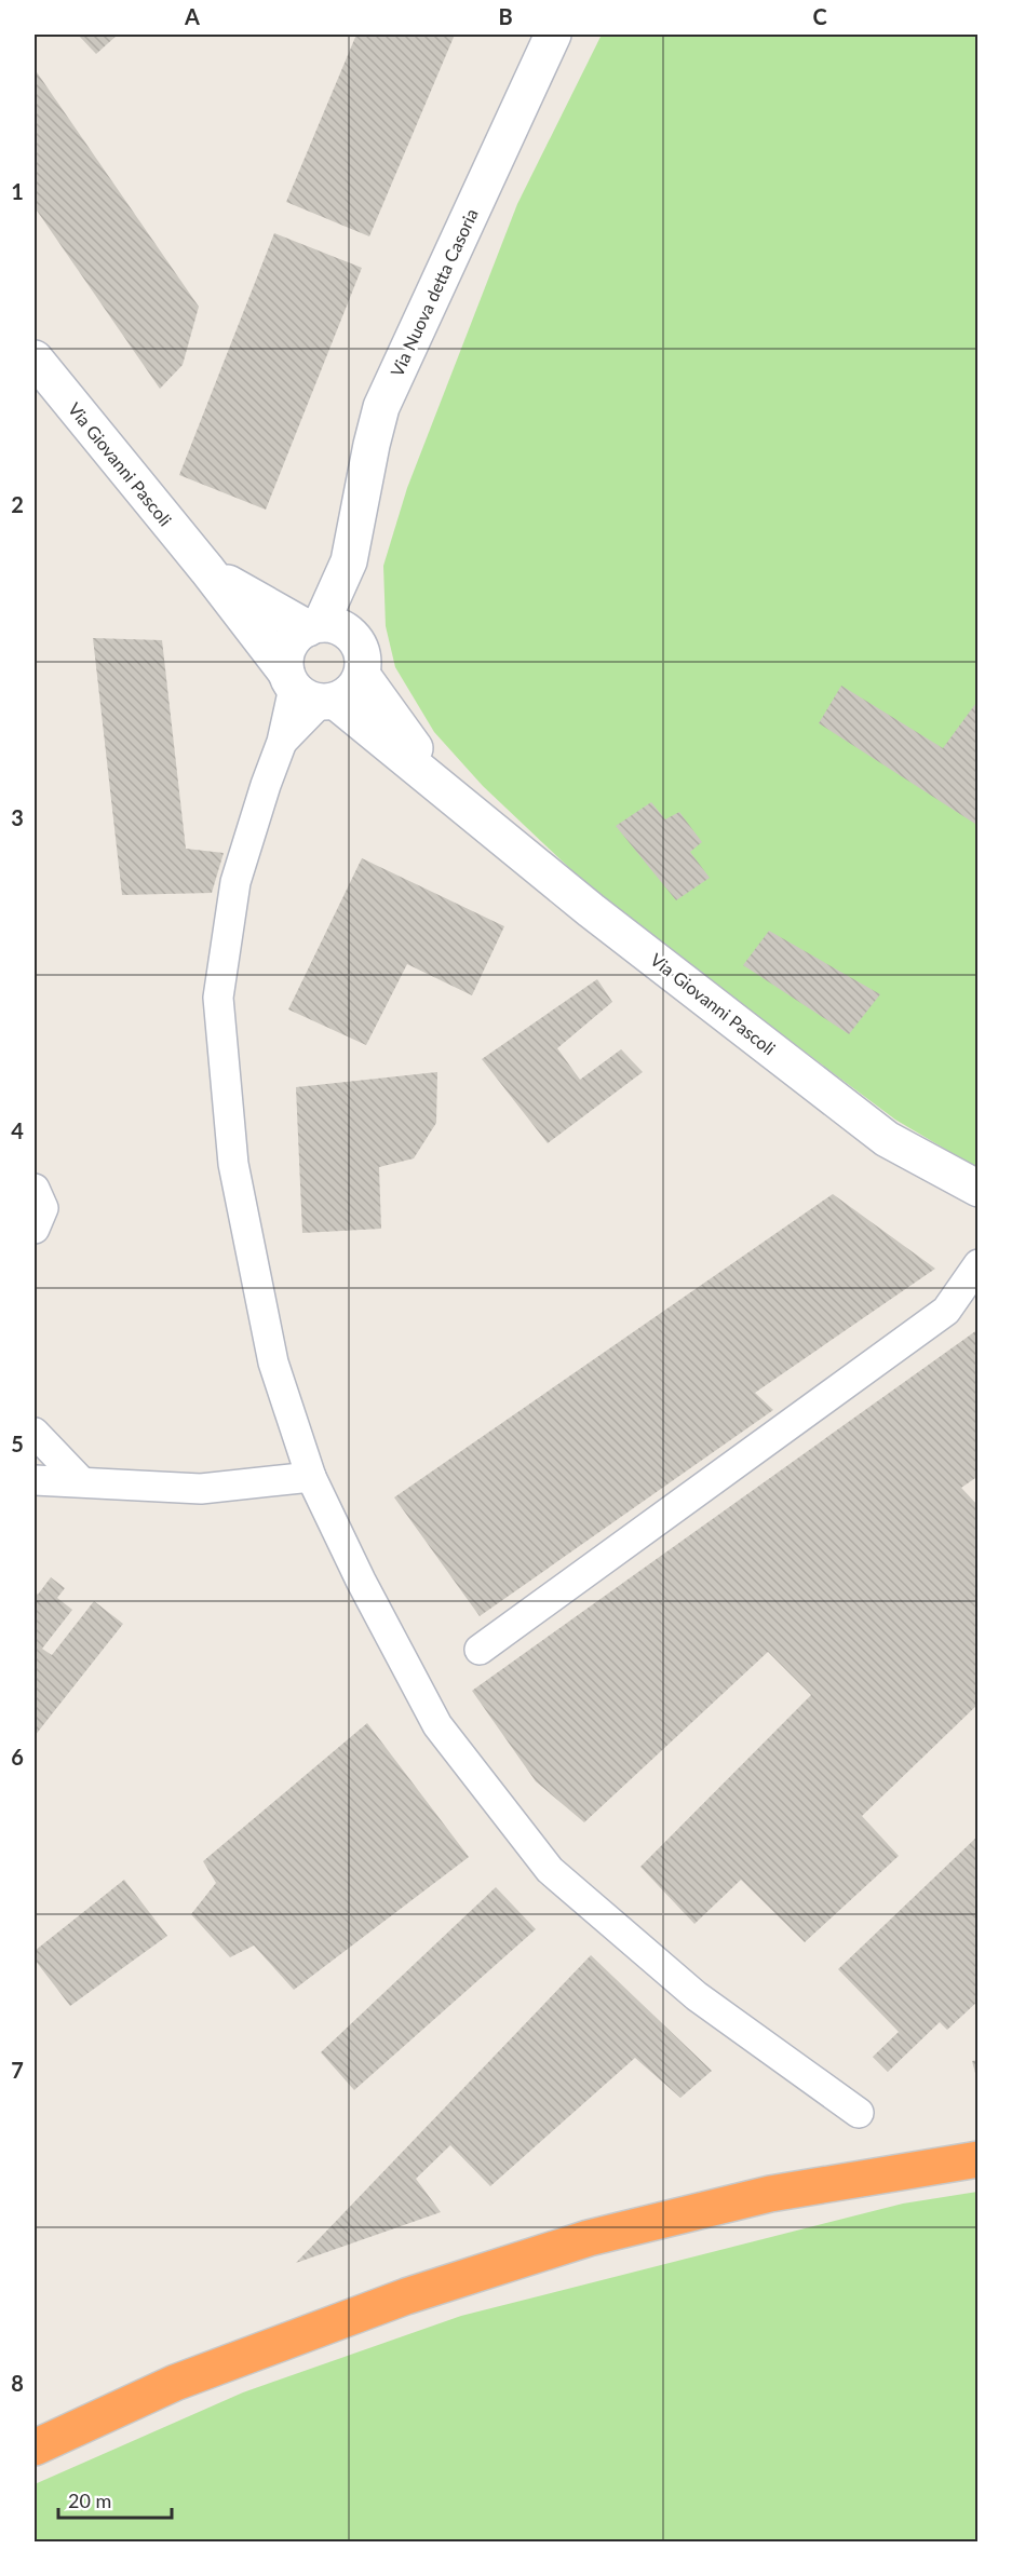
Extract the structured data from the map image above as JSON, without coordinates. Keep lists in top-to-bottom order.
{
  "streets": {
    "street": ["Via Nuova detta Casoria", "Via Giovanni Pascoli"]
  },
  "crossings": [
    ["Via Nuova detta Casoria", "Via Giovanni Pascoli"]
  ],
  "scale_bar": "20 m",
  "grid": {
    "columns": ["A", "B", "C"],
    "rows": [
      "1",
      "2",
      "3",
      "4",
      "5",
      "6",
      "7",
      "8"
    ]
  }
}
